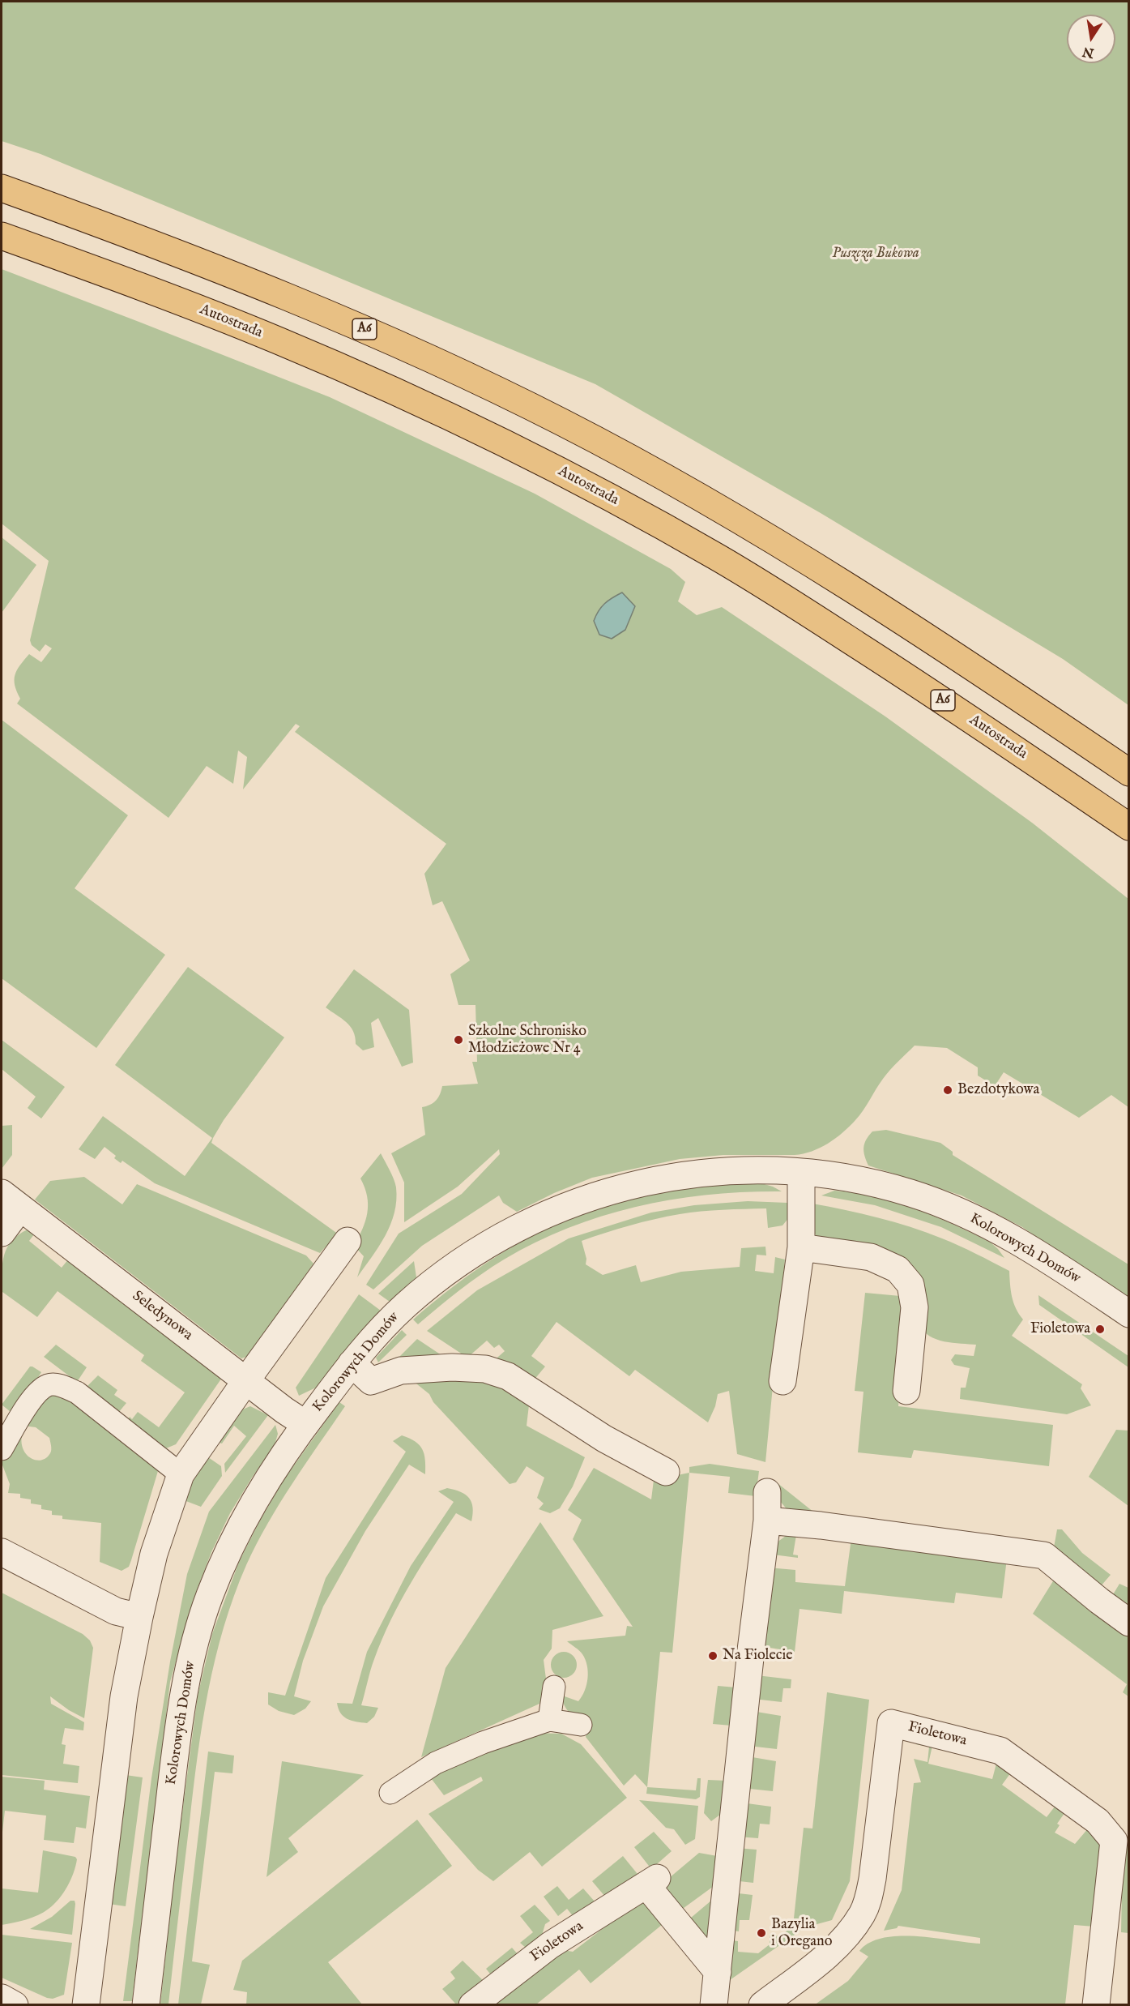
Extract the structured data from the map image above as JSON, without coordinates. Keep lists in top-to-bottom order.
{
  "streets": {
    "highway": ["Autostrada", "A6"],
    "street": ["Kolorowych Domów", "Seledynowa", "Fioletowa"]
  },
  "crossings": [
    ["Kolorowych Domów", "Seledynowa"]
  ],
  "parks": ["Puszcza Bukowa"],
  "places": [
    "Szkolne Schronisko Młodzieżowe Nr 4",
    "Bezdotykowa",
    "Fioletowa",
    "Na Fiolecie",
    "Bazylia i Oregano"
  ],
  "north": "bottom"
}
